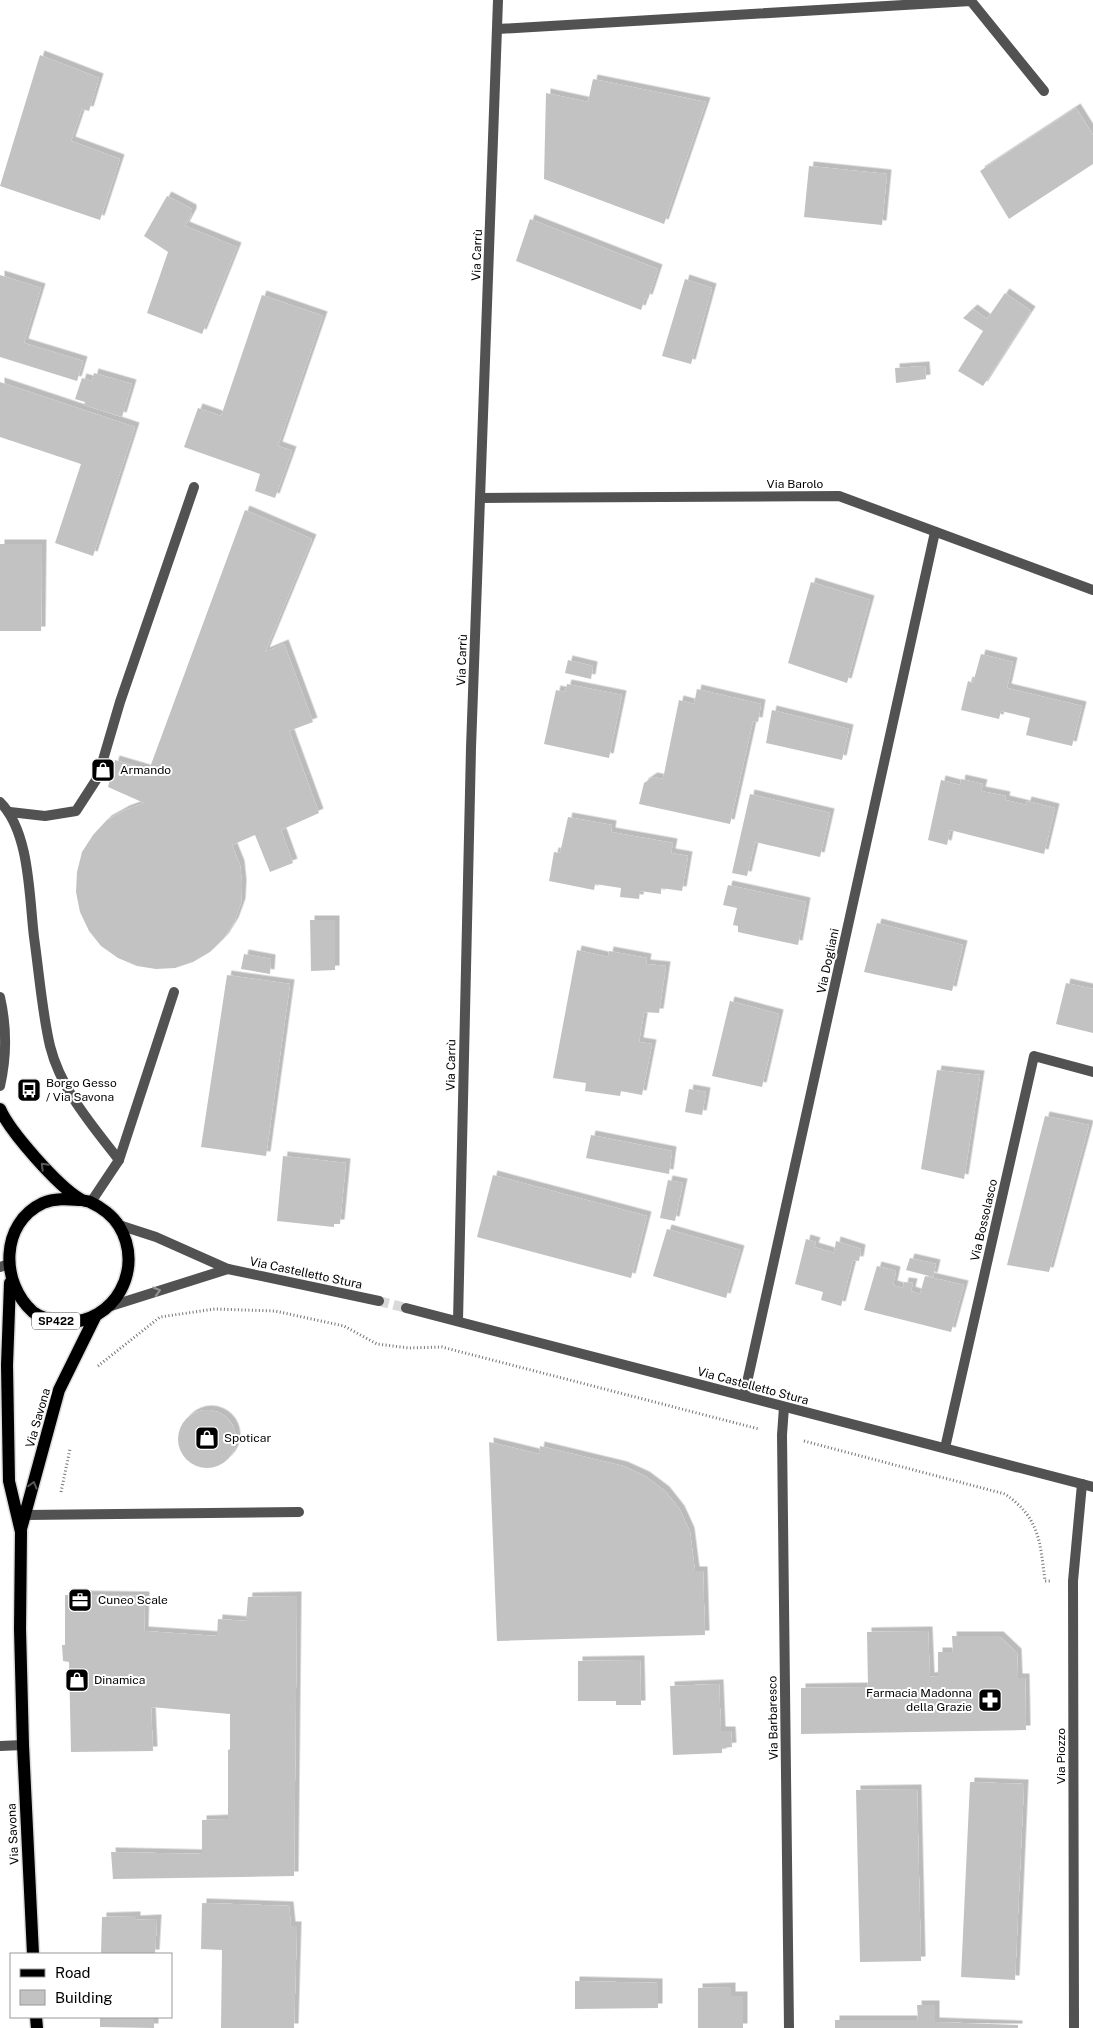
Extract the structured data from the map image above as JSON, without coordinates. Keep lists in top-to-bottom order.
{
  "streets": {
    "main road": ["SP422", "Via Savona"],
    "street": [
      "Via Carrù",
      "Via Barolo",
      "Via Dogliani",
      "Via Bossolasco",
      "Via Castelletto Stura",
      "Via Barbaresco",
      "Via Piozzo"
    ]
  },
  "crossings": [
    ["Via Carrù", "Via Barolo"],
    ["Via Carrù", "Via Castelletto Stura"],
    ["Via Barolo", "Via Dogliani"],
    ["Via Dogliani", "Via Castelletto Stura"],
    ["Via Bossolasco", "Via Castelletto Stura"],
    ["Via Castelletto Stura", "SP422"],
    ["Via Castelletto Stura", "Via Savona"],
    ["Via Castelletto Stura", "Via Barbaresco"],
    ["Via Castelletto Stura", "Via Piozzo"],
    ["SP422", "Via Savona"]
  ],
  "places": {
    "shop": ["Armando", "Spoticar", "Dinamica"],
    "bus stop": ["Borgo Gesso / Via Savona"],
    "office": ["Cuneo Scale"],
    "pharmacy": ["Farmacia Madonna della Grazie"]
  },
  "legend": ["Road", "Building"]
}
